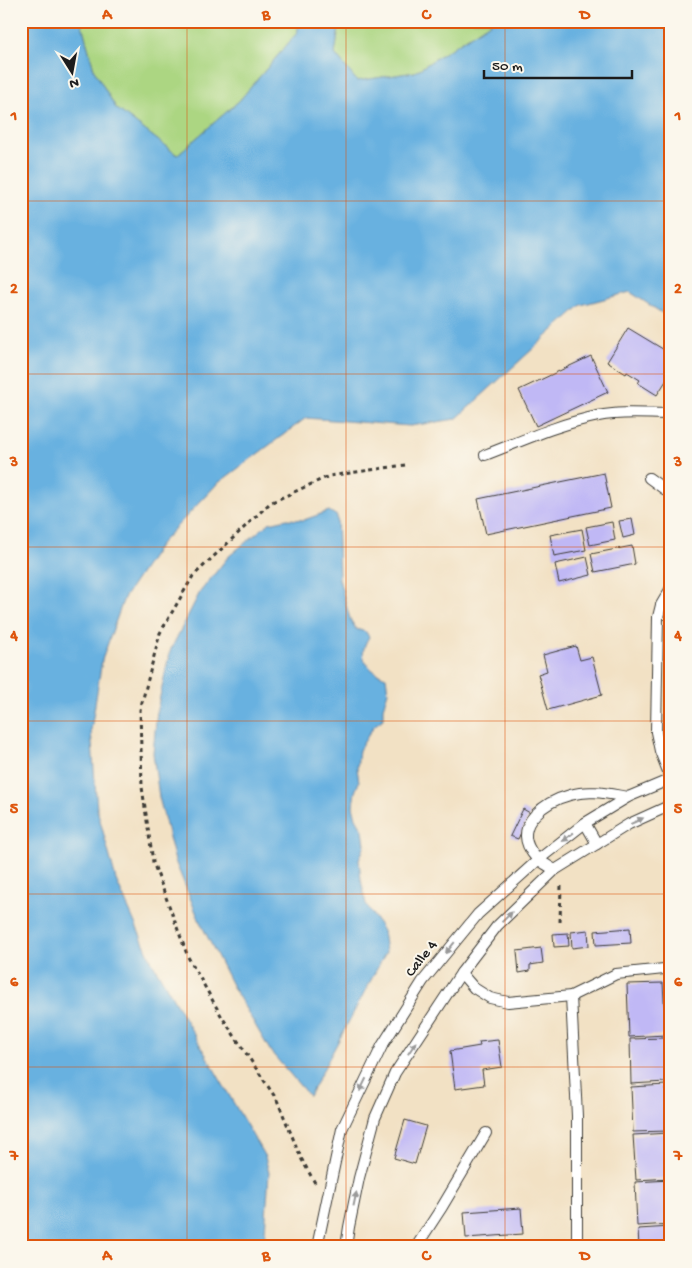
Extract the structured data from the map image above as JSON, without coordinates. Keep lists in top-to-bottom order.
{
  "streets": {
    "lane": ["Calle 4"]
  },
  "scale_bar": "50 m",
  "north": "bottom",
  "grid": {
    "columns": [
      "A",
      "B",
      "C",
      "D"
    ],
    "rows": [
      "1",
      "2",
      "3",
      "4",
      "5",
      "6",
      "7"
    ]
  }
}
